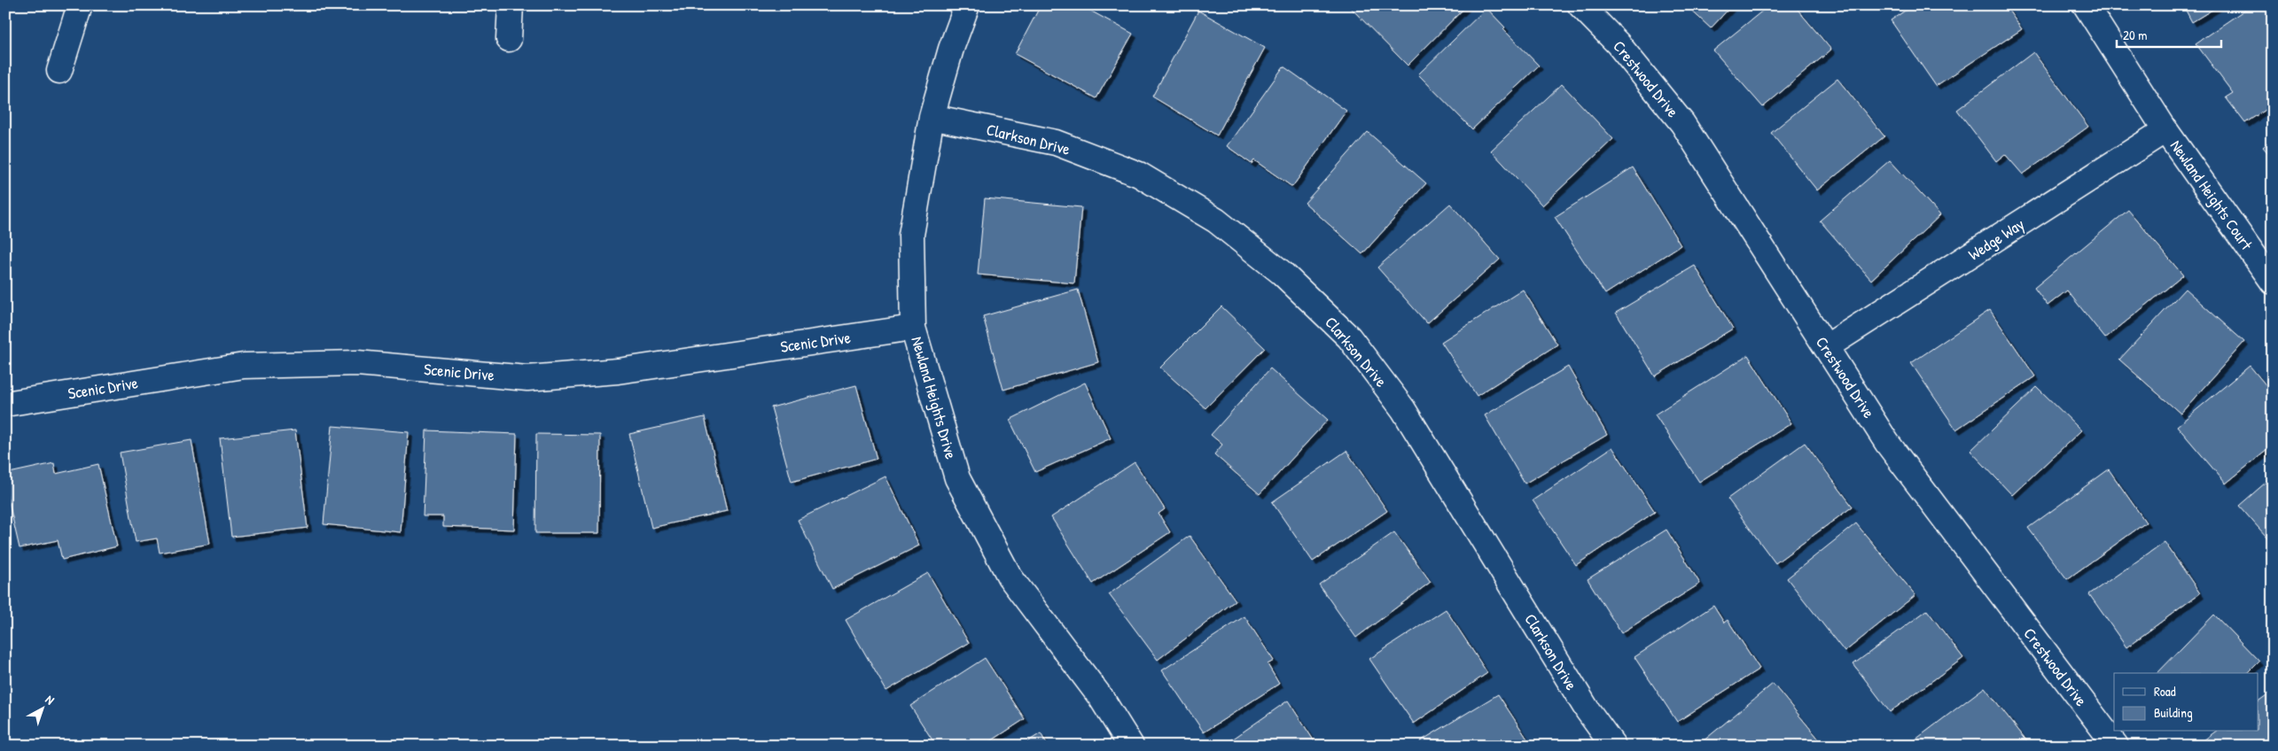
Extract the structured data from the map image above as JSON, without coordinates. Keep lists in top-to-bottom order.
{
  "streets": {
    "street": [
      "Crestwood Drive",
      "Clarkson Drive",
      "Newland Heights Court",
      "Wedge Way",
      "Scenic Drive",
      "Newland Heights Drive"
    ]
  },
  "crossings": [
    ["Crestwood Drive", "Wedge Way"],
    ["Clarkson Drive", "Newland Heights Drive"],
    ["Newland Heights Court", "Wedge Way"],
    ["Scenic Drive", "Newland Heights Drive"]
  ],
  "legend": ["Road", "Building"],
  "scale_bar": "20 m",
  "north": "top right"
}
